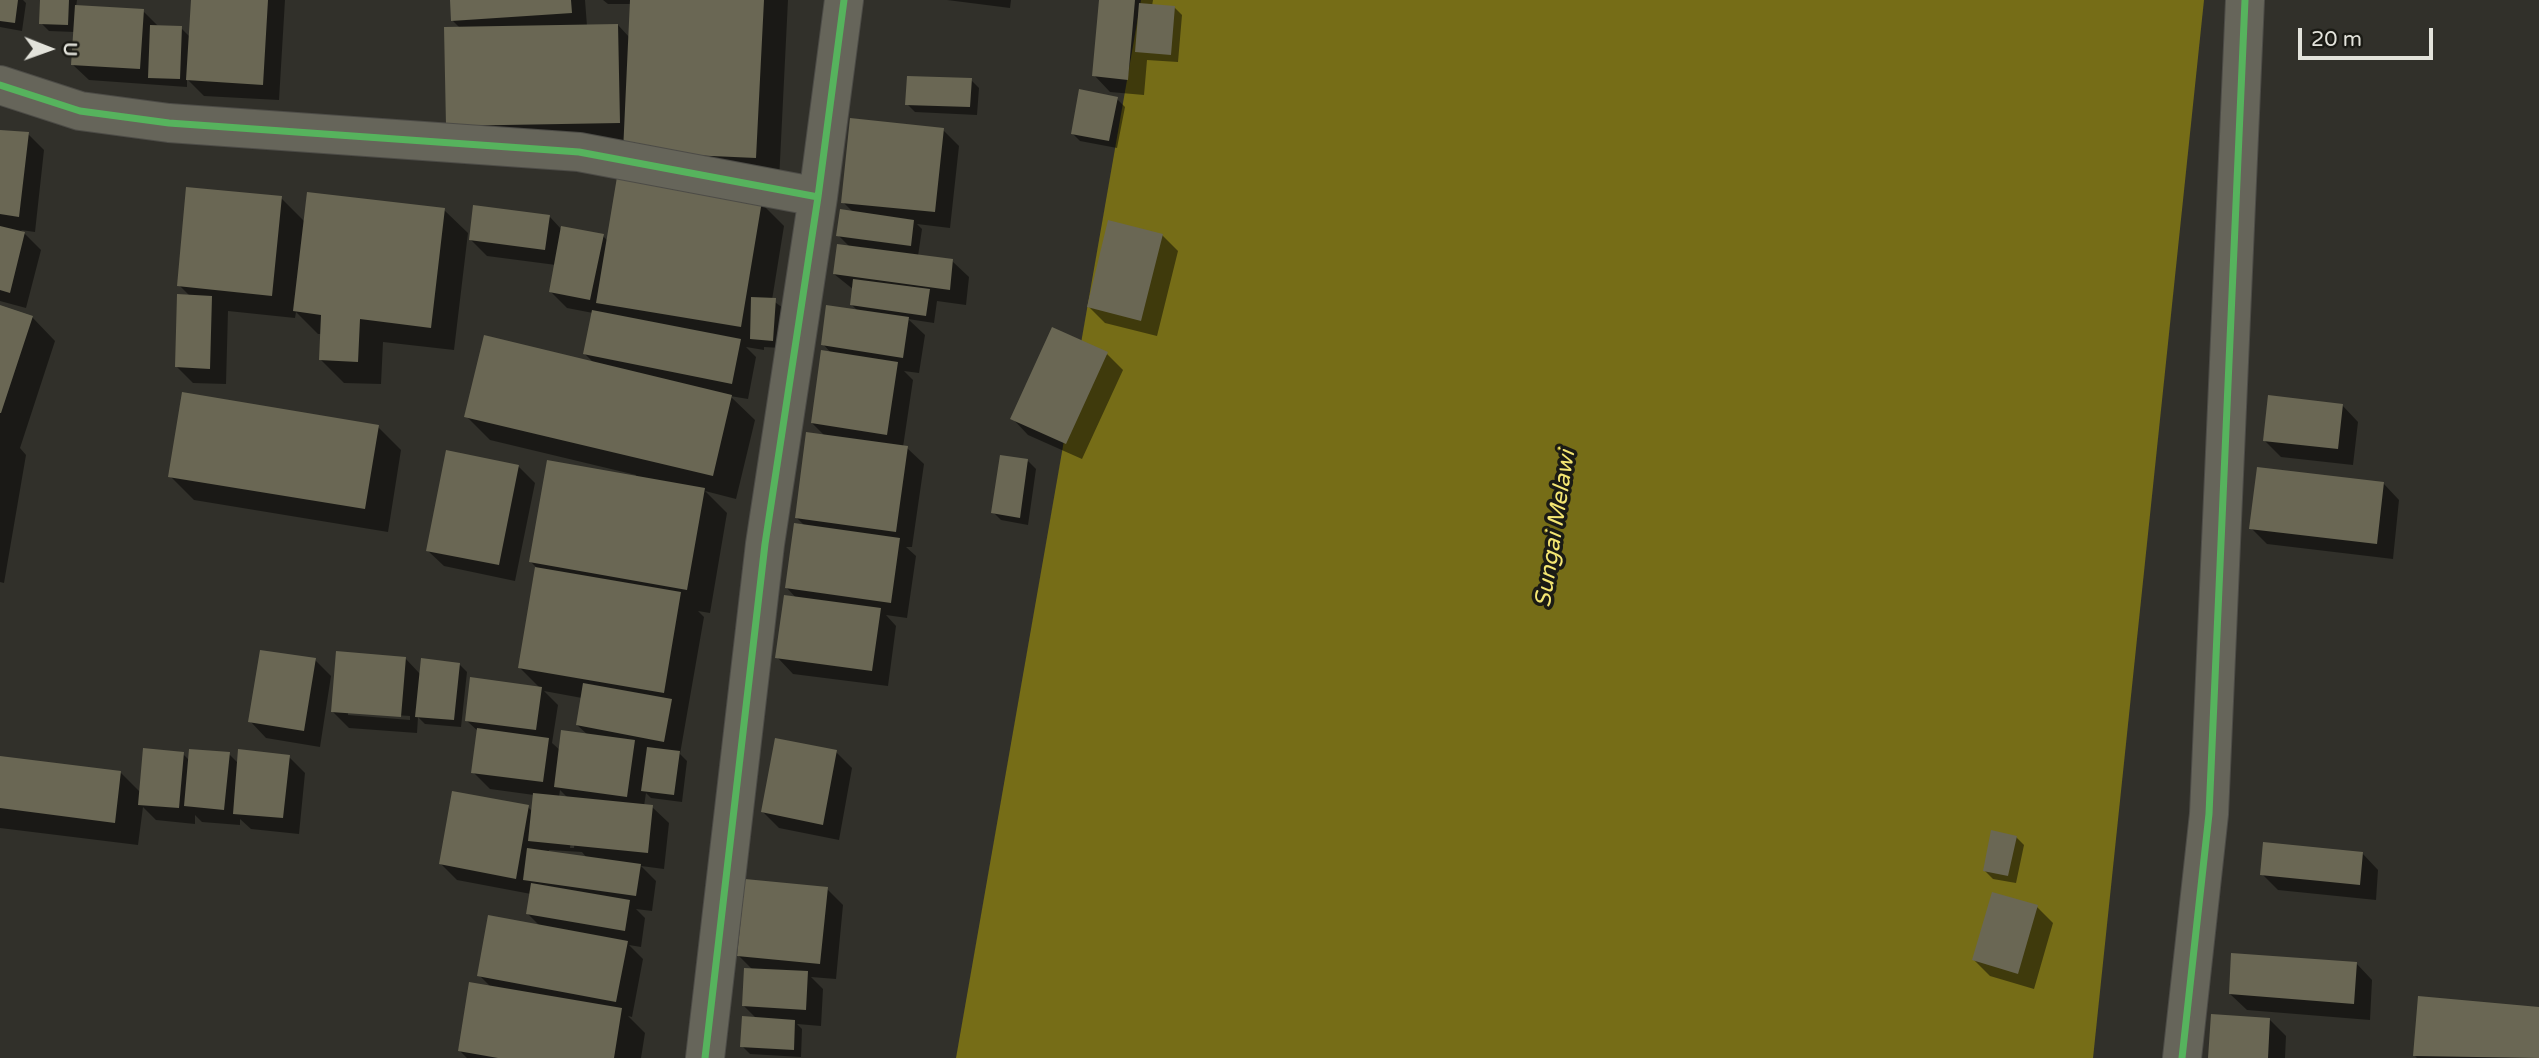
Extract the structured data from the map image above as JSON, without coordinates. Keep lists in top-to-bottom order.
{
  "water": ["Sungai Melawi"],
  "scale_bar": "20 m",
  "north": "right"
}
